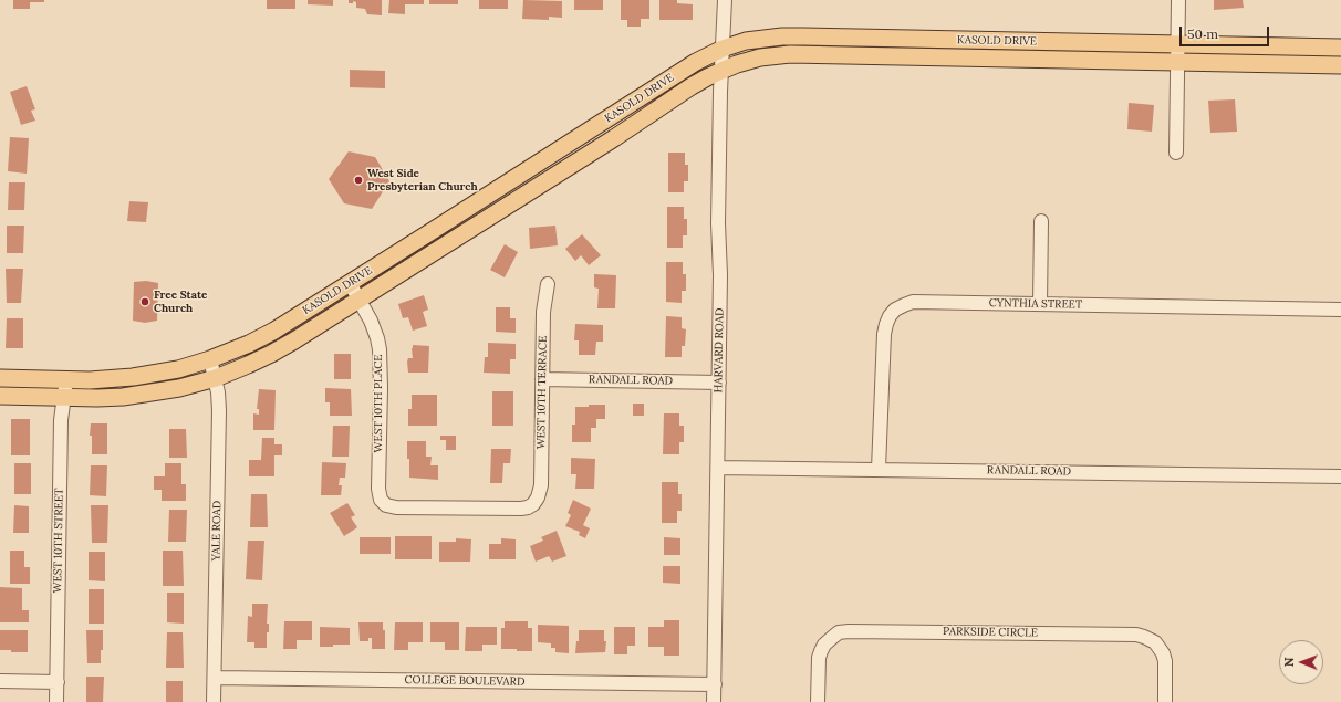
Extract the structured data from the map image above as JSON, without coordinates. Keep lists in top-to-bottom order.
{
  "streets": {
    "main road": ["KASOLD DRIVE"],
    "street": [
      "CYNTHIA STREET",
      "HARVARD ROAD",
      "RANDALL ROAD",
      "WEST 10TH TERRACE",
      "WEST 10TH PLACE",
      "YALE ROAD",
      "WEST 10TH STREET",
      "PARKSIDE CIRCLE",
      "COLLEGE BOULEVARD"
    ]
  },
  "crossings": [
    ["KASOLD DRIVE", "HARVARD ROAD"],
    ["KASOLD DRIVE", "WEST 10TH PLACE"],
    ["KASOLD DRIVE", "YALE ROAD"],
    ["KASOLD DRIVE", "WEST 10TH STREET"],
    ["CYNTHIA STREET", "RANDALL ROAD"],
    ["HARVARD ROAD", "RANDALL ROAD"],
    ["HARVARD ROAD", "COLLEGE BOULEVARD"],
    ["RANDALL ROAD", "WEST 10TH TERRACE"],
    ["WEST 10TH TERRACE", "WEST 10TH PLACE"],
    ["YALE ROAD", "COLLEGE BOULEVARD"]
  ],
  "places": ["West Side Presbyterian Church", "Free State Church"],
  "scale_bar": "50 m",
  "north": "left"
}
